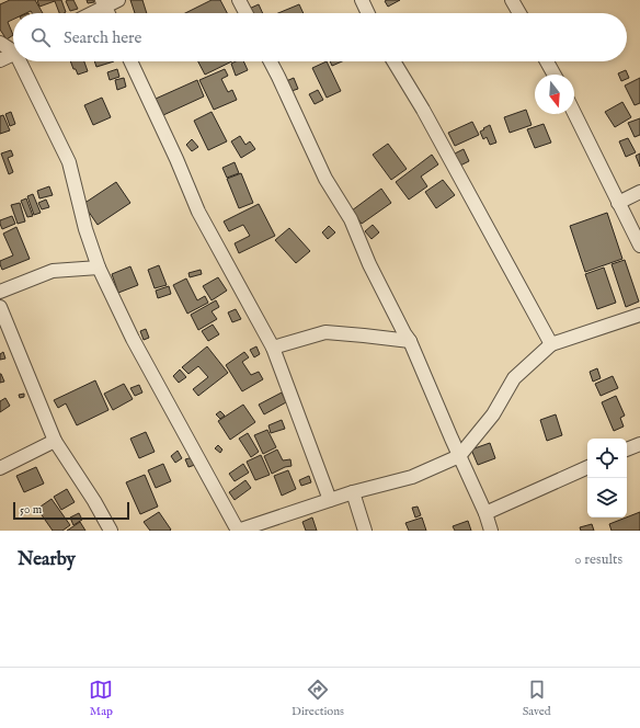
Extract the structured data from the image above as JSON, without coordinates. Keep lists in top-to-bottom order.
{
  "scale_bar": "50 m",
  "north": "bottom",
  "page": {
    "search": "Search here",
    "scale": "50 m",
    "heading": ["Nearby", "0 results"],
    "nav": ["Map", "Directions", "Saved"]
  }
}
